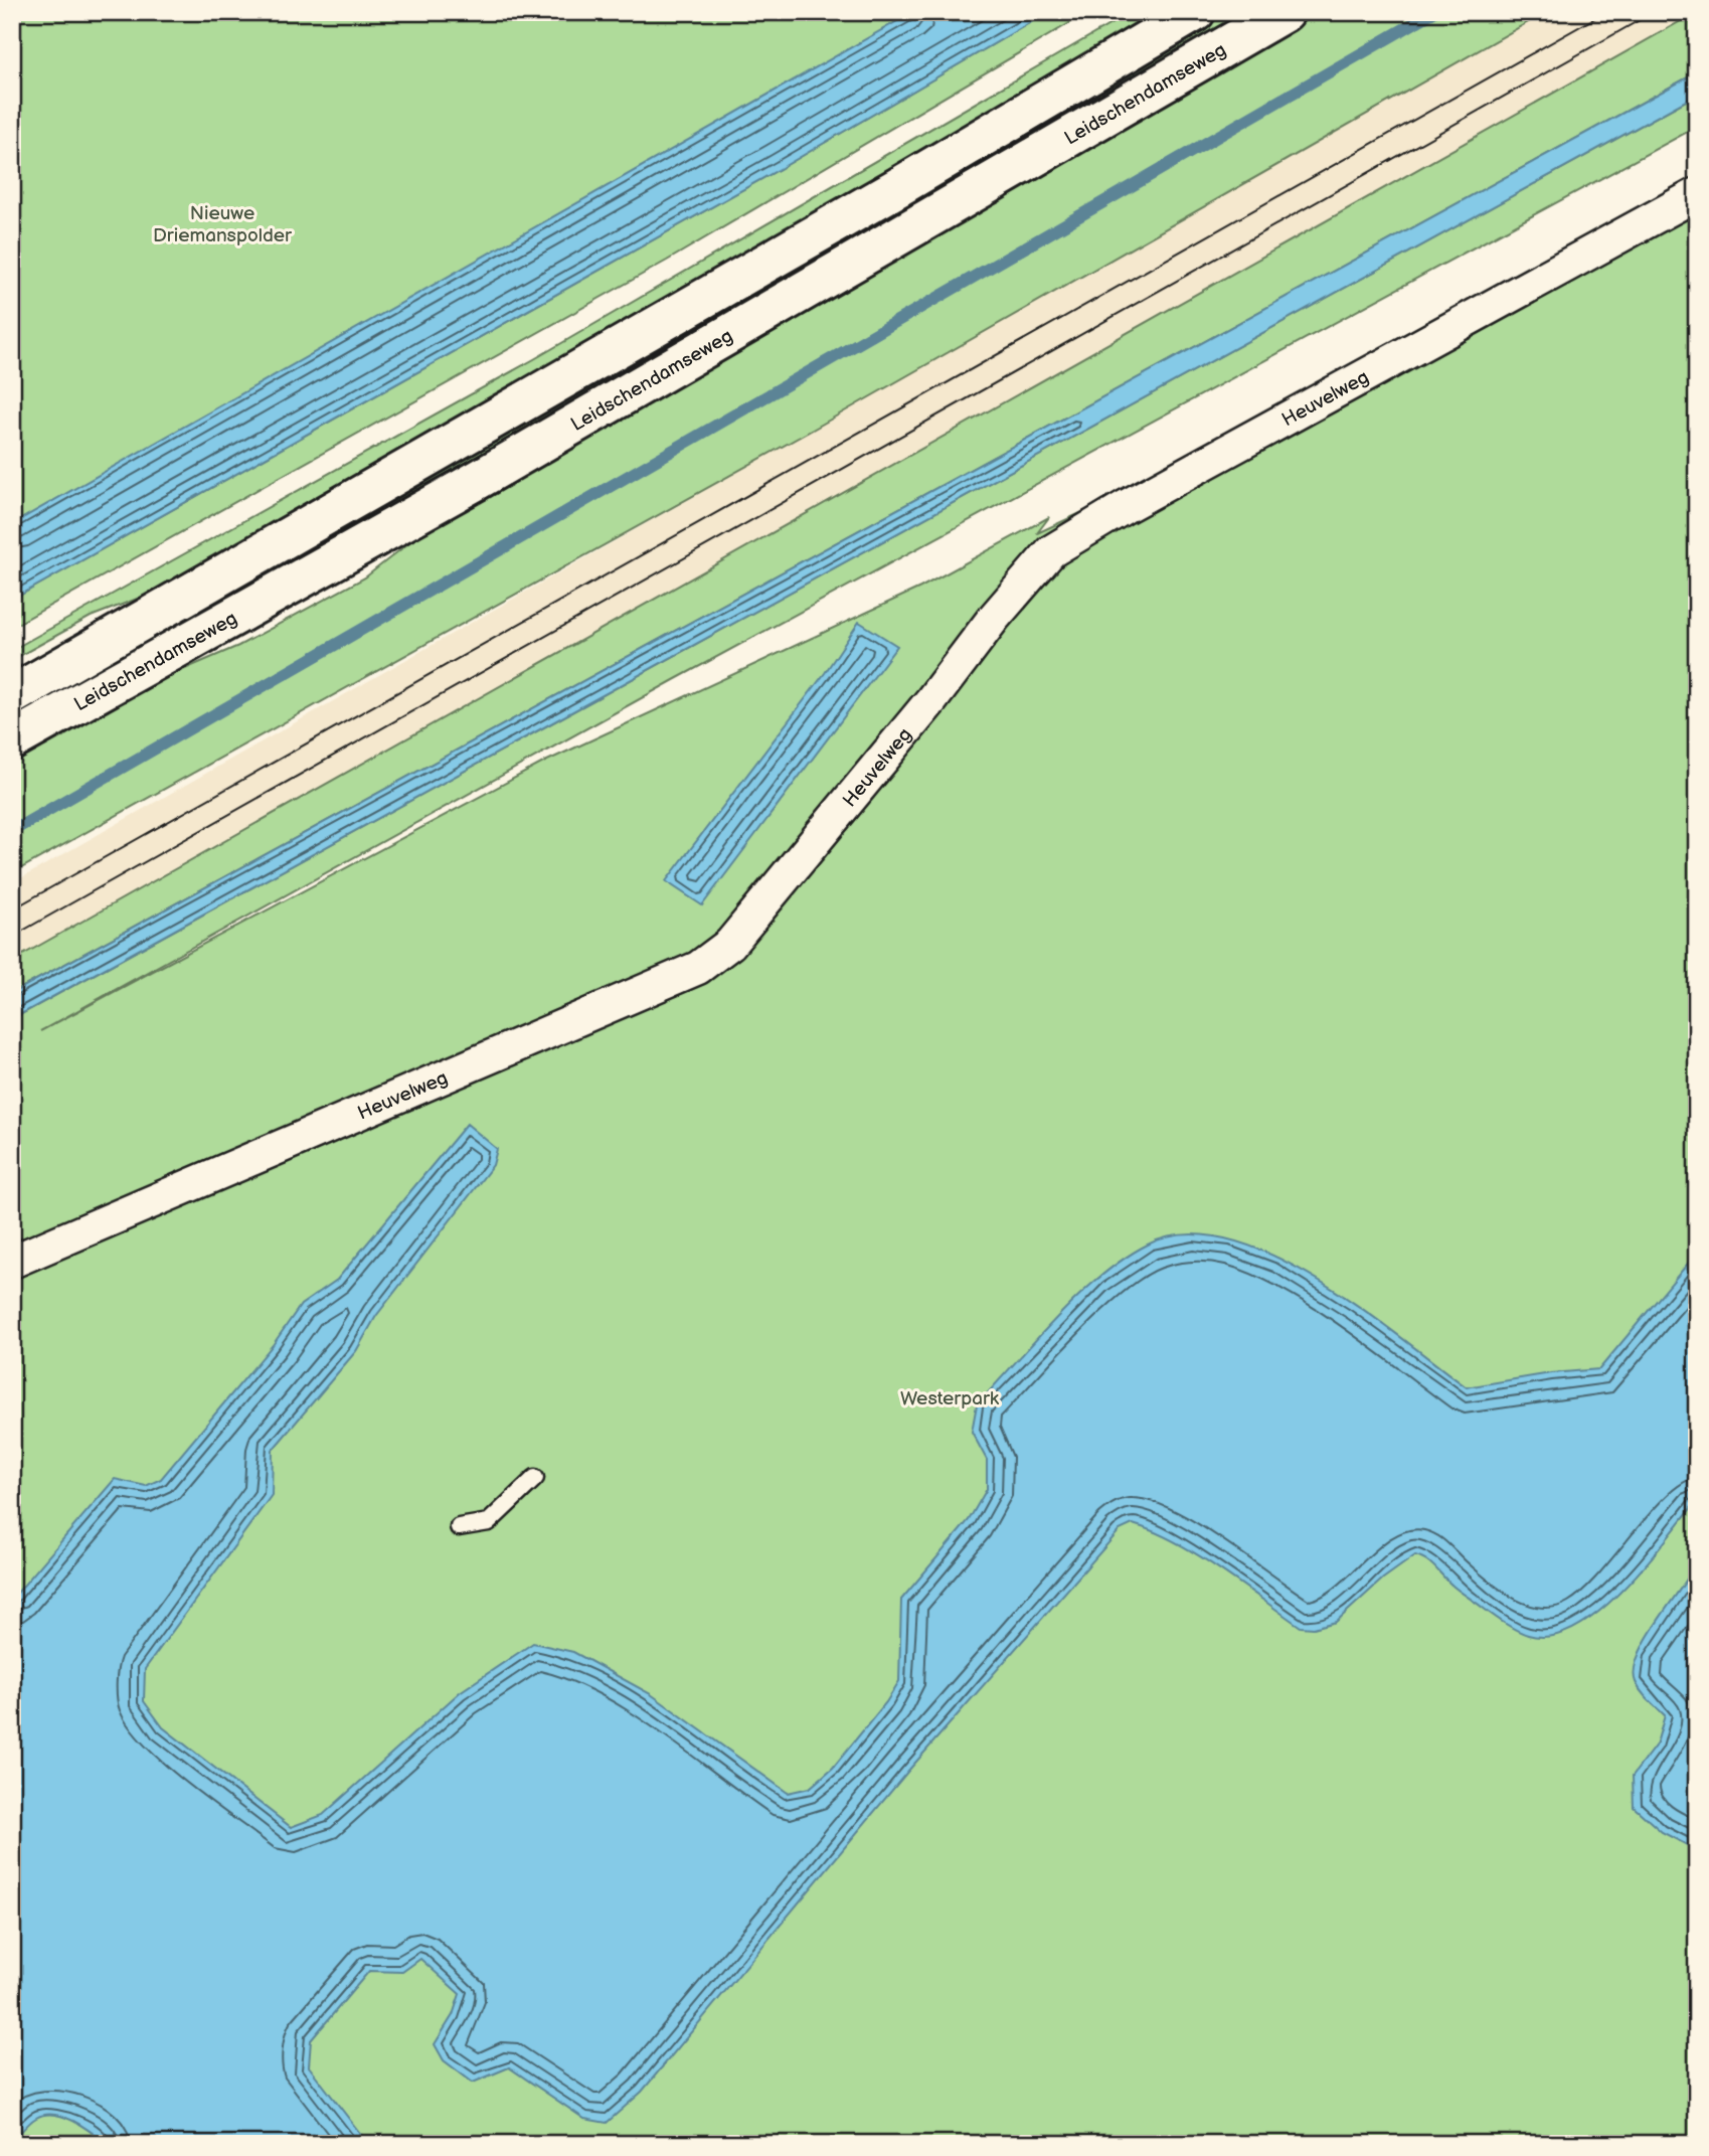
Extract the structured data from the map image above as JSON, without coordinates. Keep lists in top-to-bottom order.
{
  "streets": {
    "main road": ["Leidschendamseweg"],
    "street": ["Heuvelweg"]
  },
  "parks": ["Nieuwe Driemanspolder", "Westerpark"]
}
